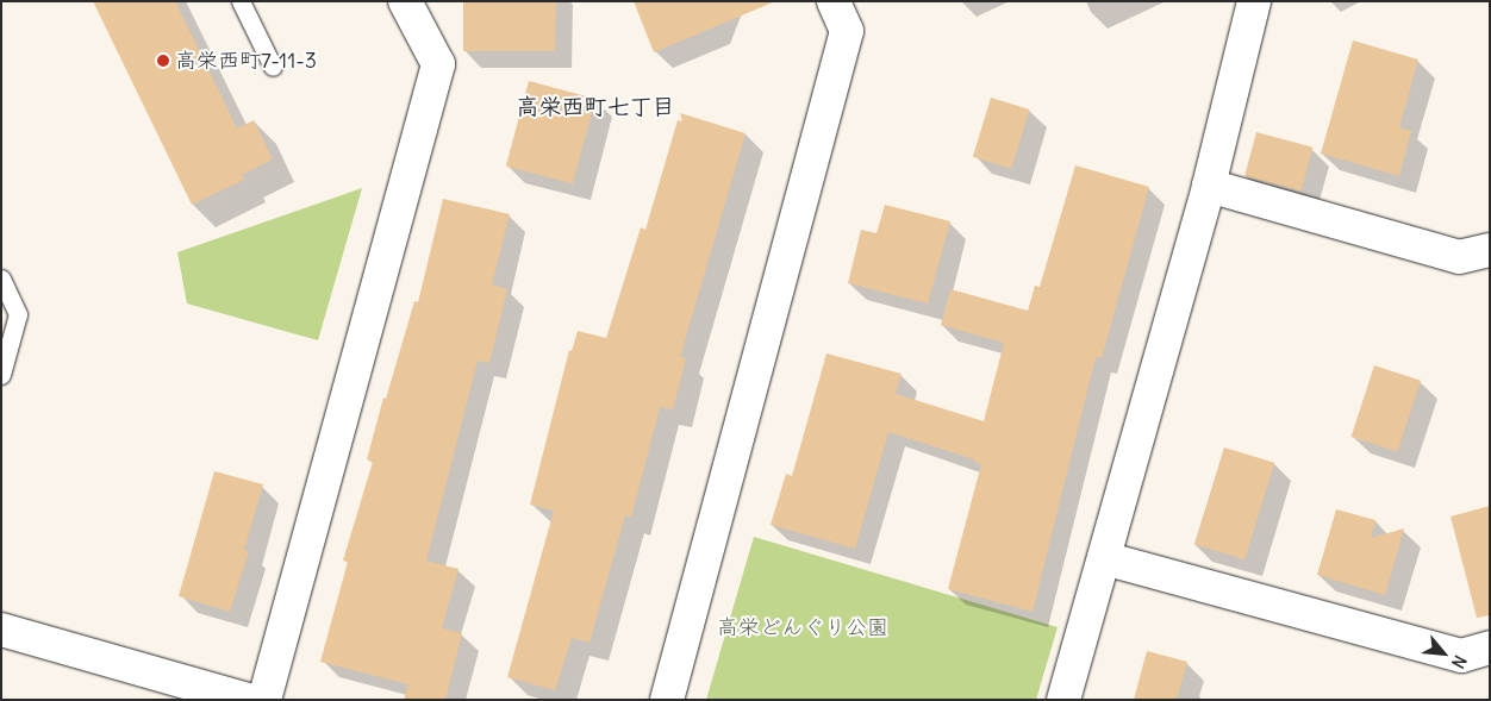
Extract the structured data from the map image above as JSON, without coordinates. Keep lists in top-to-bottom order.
{
  "districts": ["高栄西町七丁目"],
  "parks": ["高栄どんぐり公園"],
  "places": ["高栄西町7-11-3"],
  "north": "bottom right"
}
